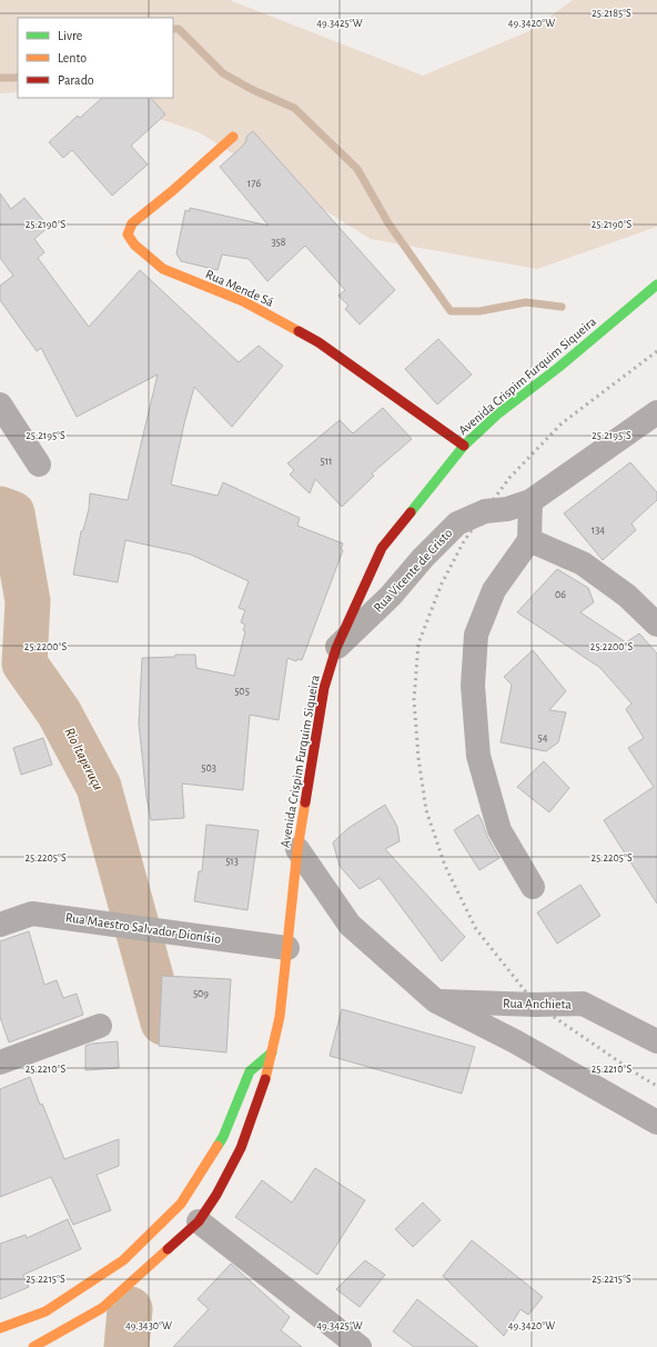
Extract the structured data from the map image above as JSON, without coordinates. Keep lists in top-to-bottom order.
{
  "streets": {
    "main road": ["Rua Mende Sá", "Avenida Crispim Furquim Siqueira"],
    "street": ["Rua Vicente de Cristo", "Rua Maestro Salvador Dionísio", "Rua Anchieta"]
  },
  "crossings": [
    ["Rua Mende Sá", "Avenida Crispim Furquim Siqueira"],
    ["Avenida Crispim Furquim Siqueira", "Rua Vicente de Cristo"],
    ["Avenida Crispim Furquim Siqueira", "Rua Maestro Salvador Dionísio"]
  ],
  "water": ["Rio Itaperuçu"],
  "house_numbers": [
    "176",
    "358",
    "511",
    "134",
    "06",
    "505",
    "54",
    "503",
    "513",
    "509"
  ],
  "legend": ["Livre", "Lento", "Parado"],
  "coordinates": [
    "25.2185°S",
    "49.3425°W",
    "49.3420°W",
    "25.2190°S",
    "25.2195°S",
    "25.2200°S",
    "25.2205°S",
    "25.2210°S",
    "25.2215°S",
    "49.3430°W"
  ]
}
